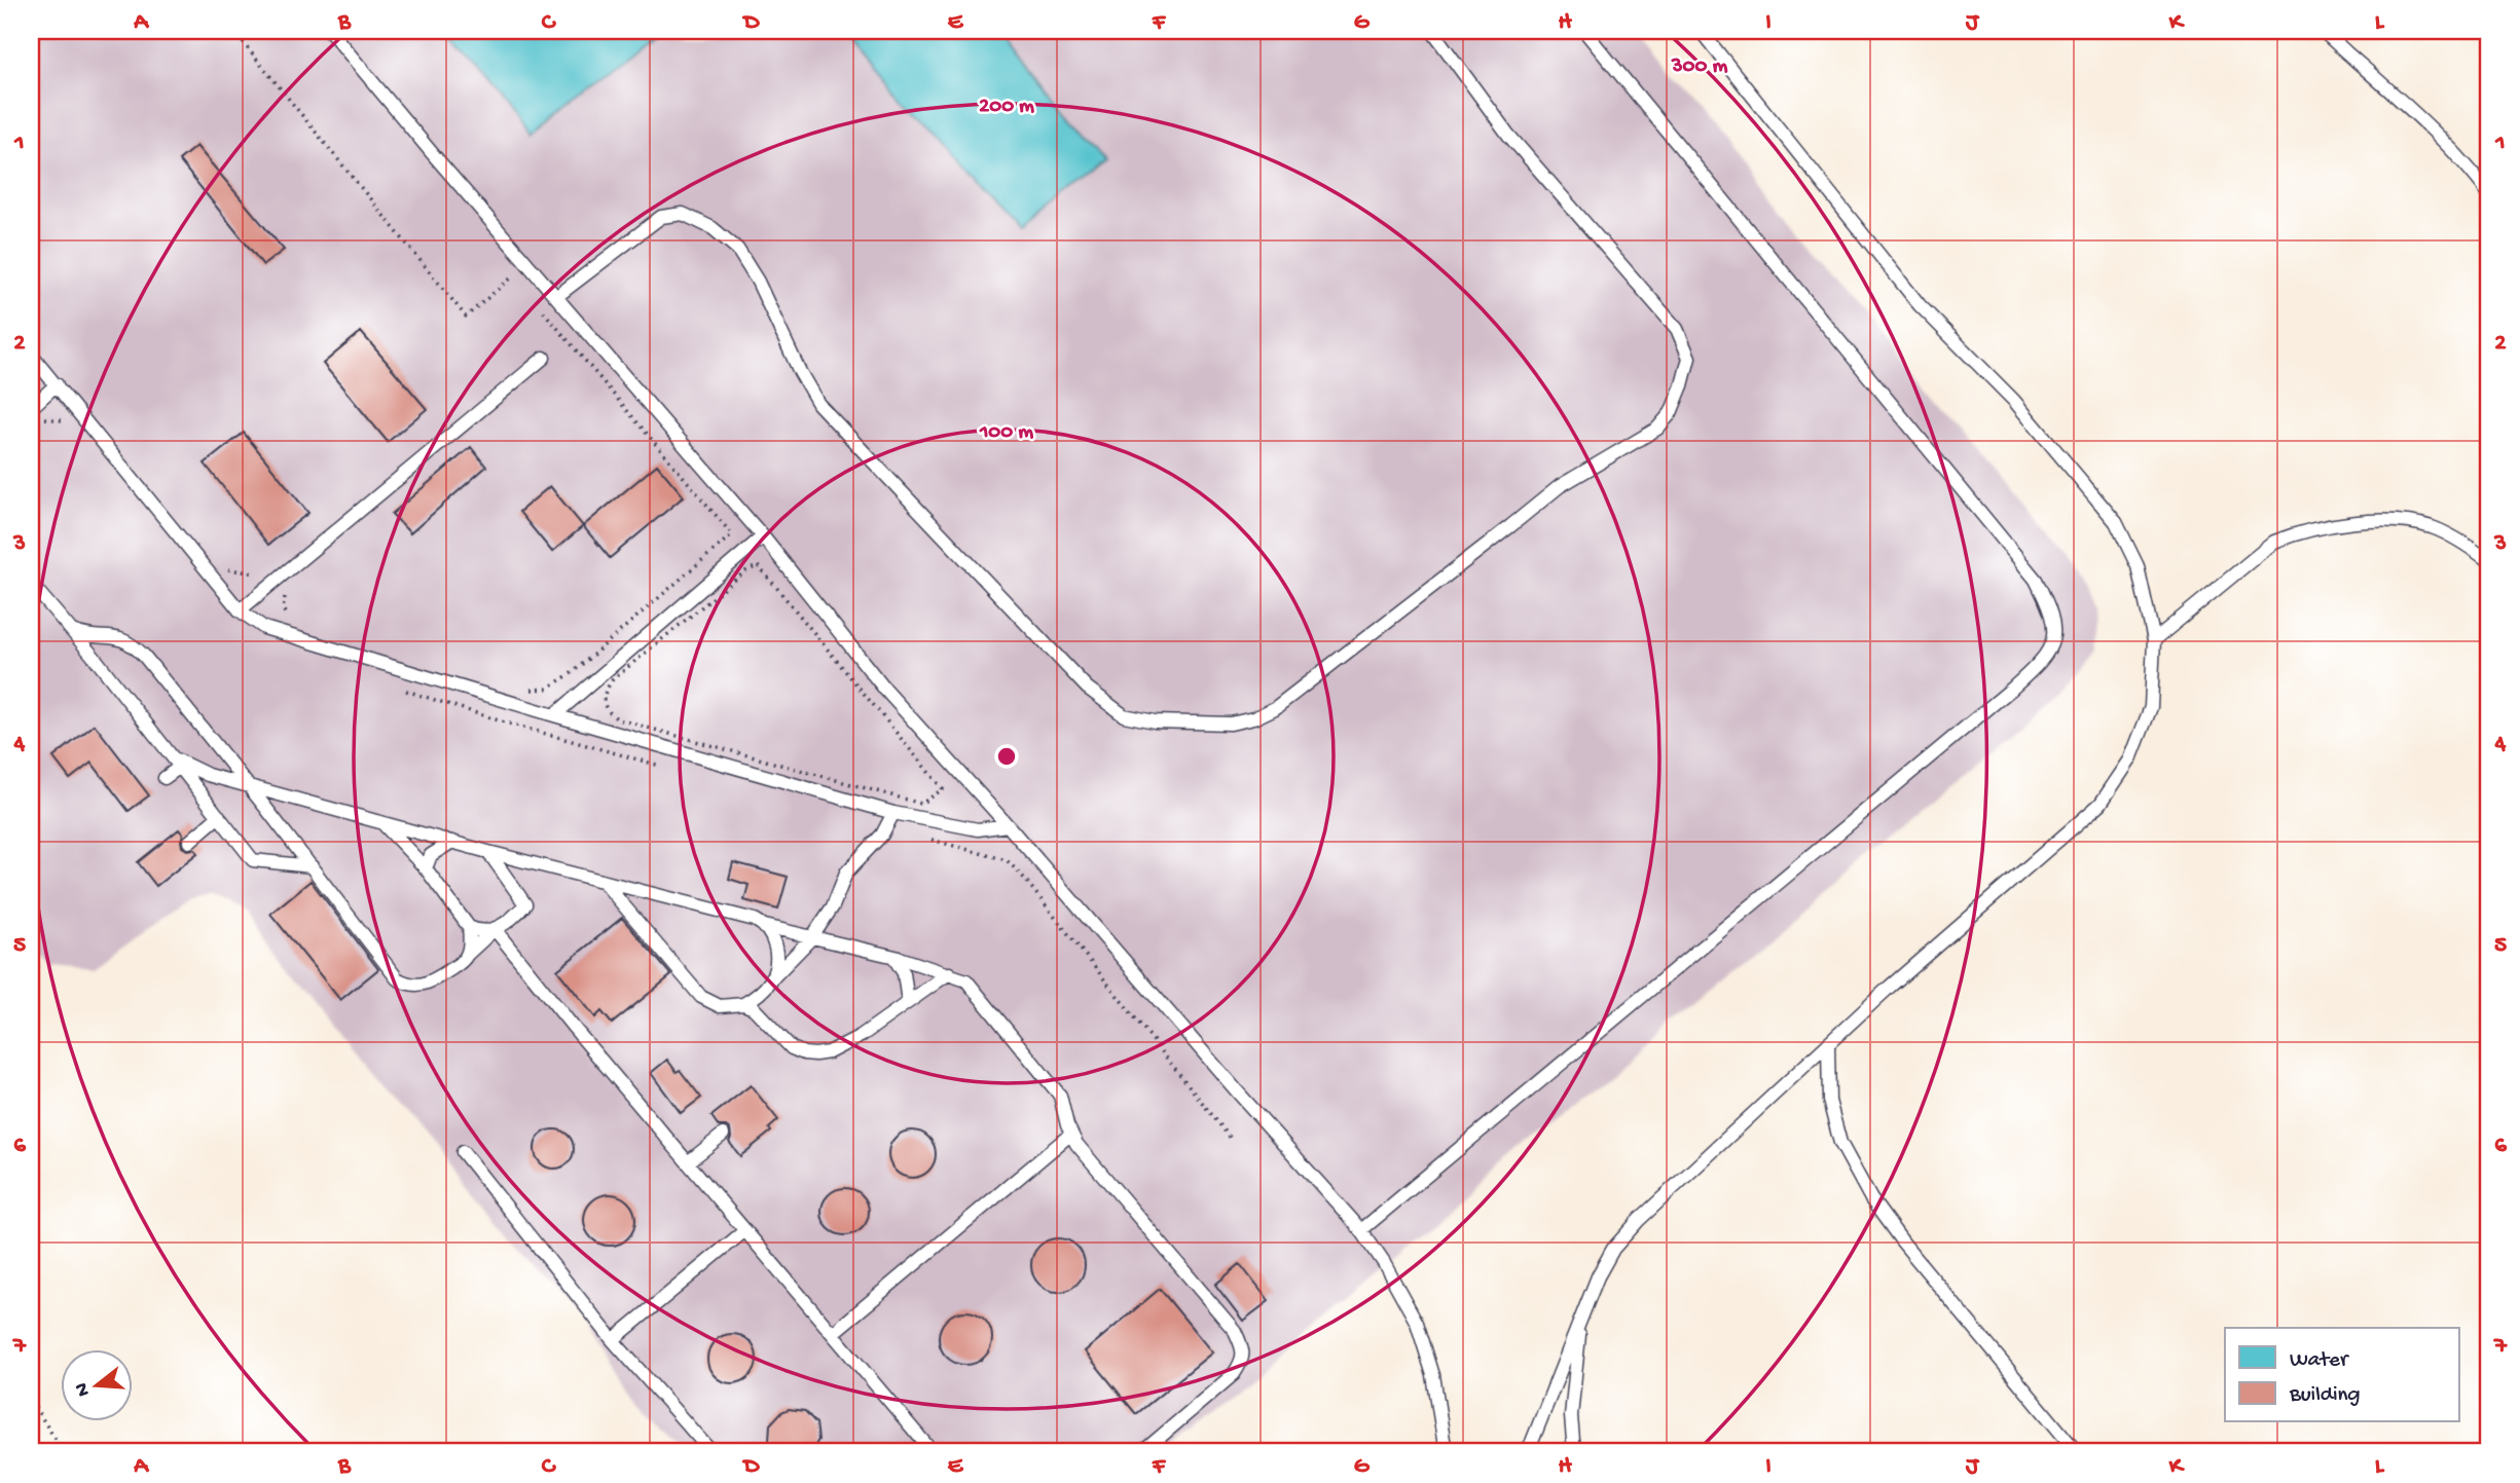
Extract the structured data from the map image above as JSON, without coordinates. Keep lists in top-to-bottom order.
{
  "legend": ["Water", "Building"],
  "north": "left",
  "grid": {
    "columns": [
      "A",
      "B",
      "C",
      "D",
      "E",
      "F",
      "G",
      "H",
      "I",
      "J",
      "K",
      "L"
    ],
    "rows": [
      "1",
      "2",
      "3",
      "4",
      "5",
      "6",
      "7"
    ]
  },
  "rings": ["300 m", "200 m", "100 m"]
}
